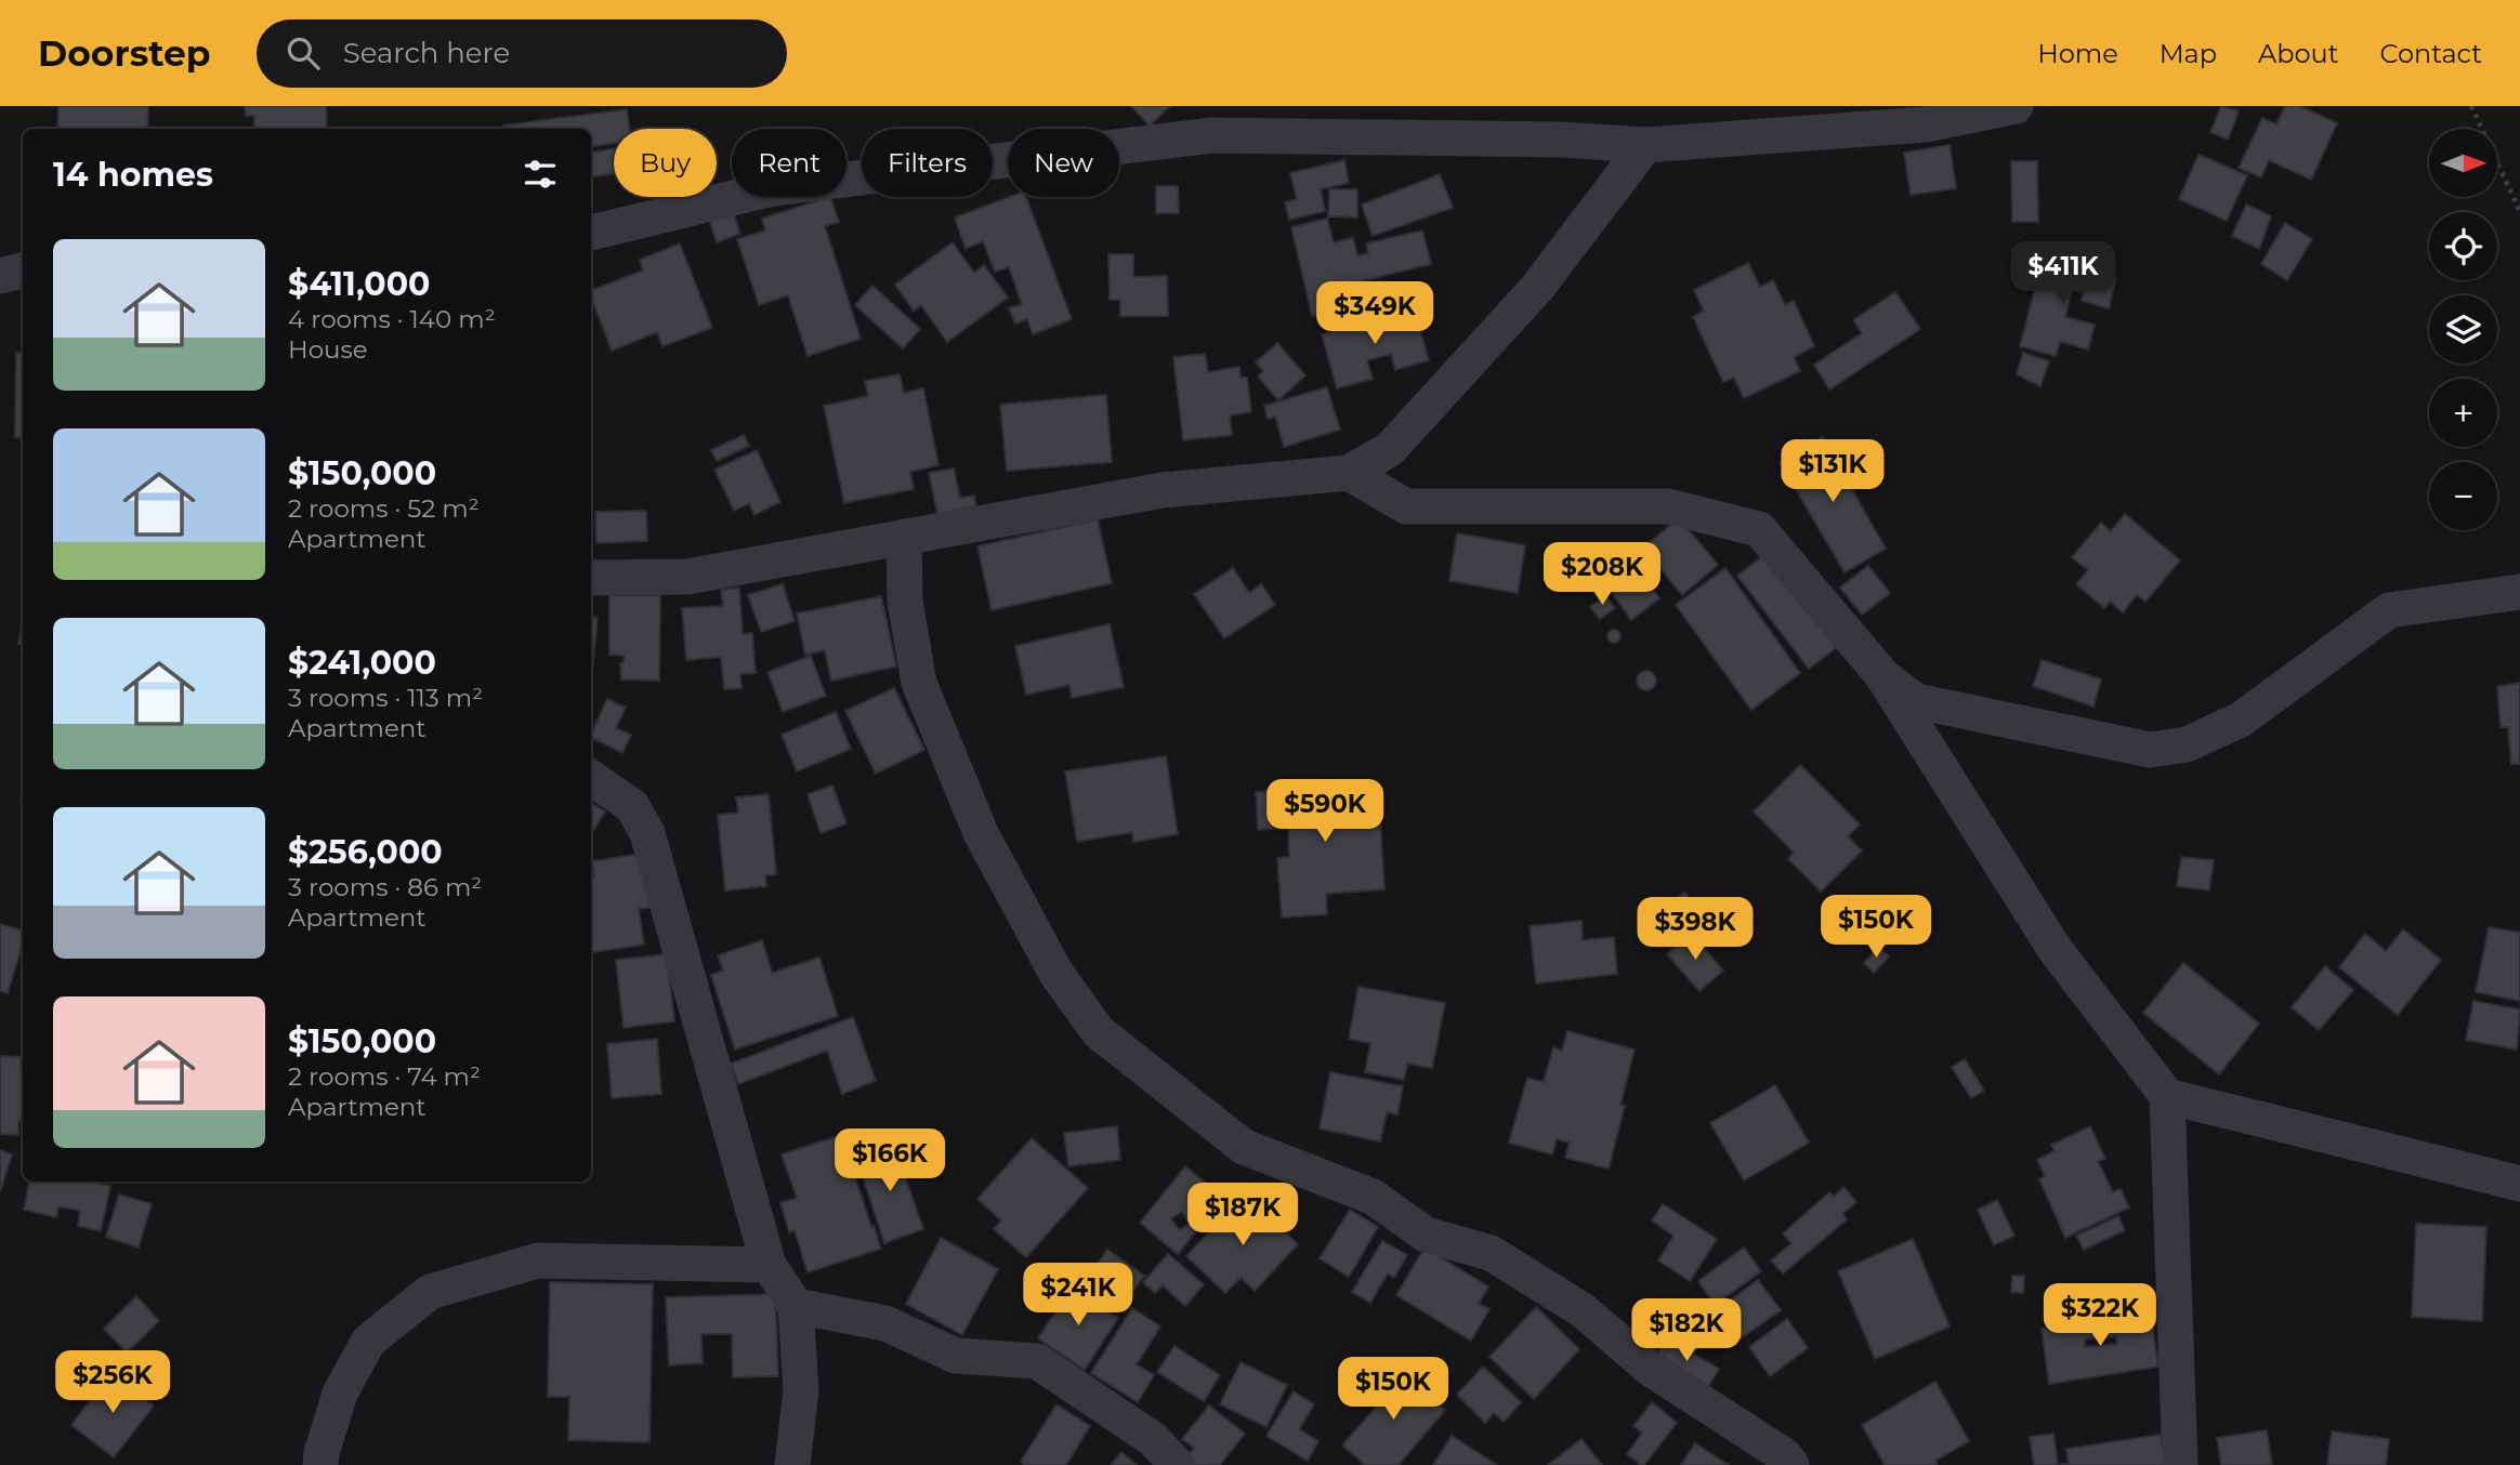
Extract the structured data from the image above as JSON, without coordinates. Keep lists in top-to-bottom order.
{
  "north": "right",
  "page": {
    "header": "Doorstep",
    "search": "Search here",
    "nav": [
      "Home",
      "Map",
      "About",
      "Contact"
    ],
    "map_buttons": ["+", "−"],
    "chip": [
      "Buy",
      "Rent",
      "Filters",
      "New"
    ],
    "heading": "14 homes",
    "list": [
      {
        "name": "$411,000",
        "note": "4 rooms · 140 m² · House"
      },
      {
        "name": "$150,000",
        "note": "2 rooms · 52 m² · Apartment"
      },
      {
        "name": "$241,000",
        "note": "3 rooms · 113 m² · Apartment"
      },
      {
        "name": "$256,000",
        "note": "3 rooms · 86 m² · Apartment"
      },
      {
        "name": "$150,000",
        "note": "2 rooms · 74 m² · Apartment"
      }
    ],
    "price": [
      "$411K",
      "$349K",
      "$131K",
      "$208K",
      "$590K",
      "$150K",
      "$398K",
      "$166K",
      "$187K",
      "$241K",
      "$322K",
      "$182K",
      "$256K",
      "$150K"
    ]
  }
}
